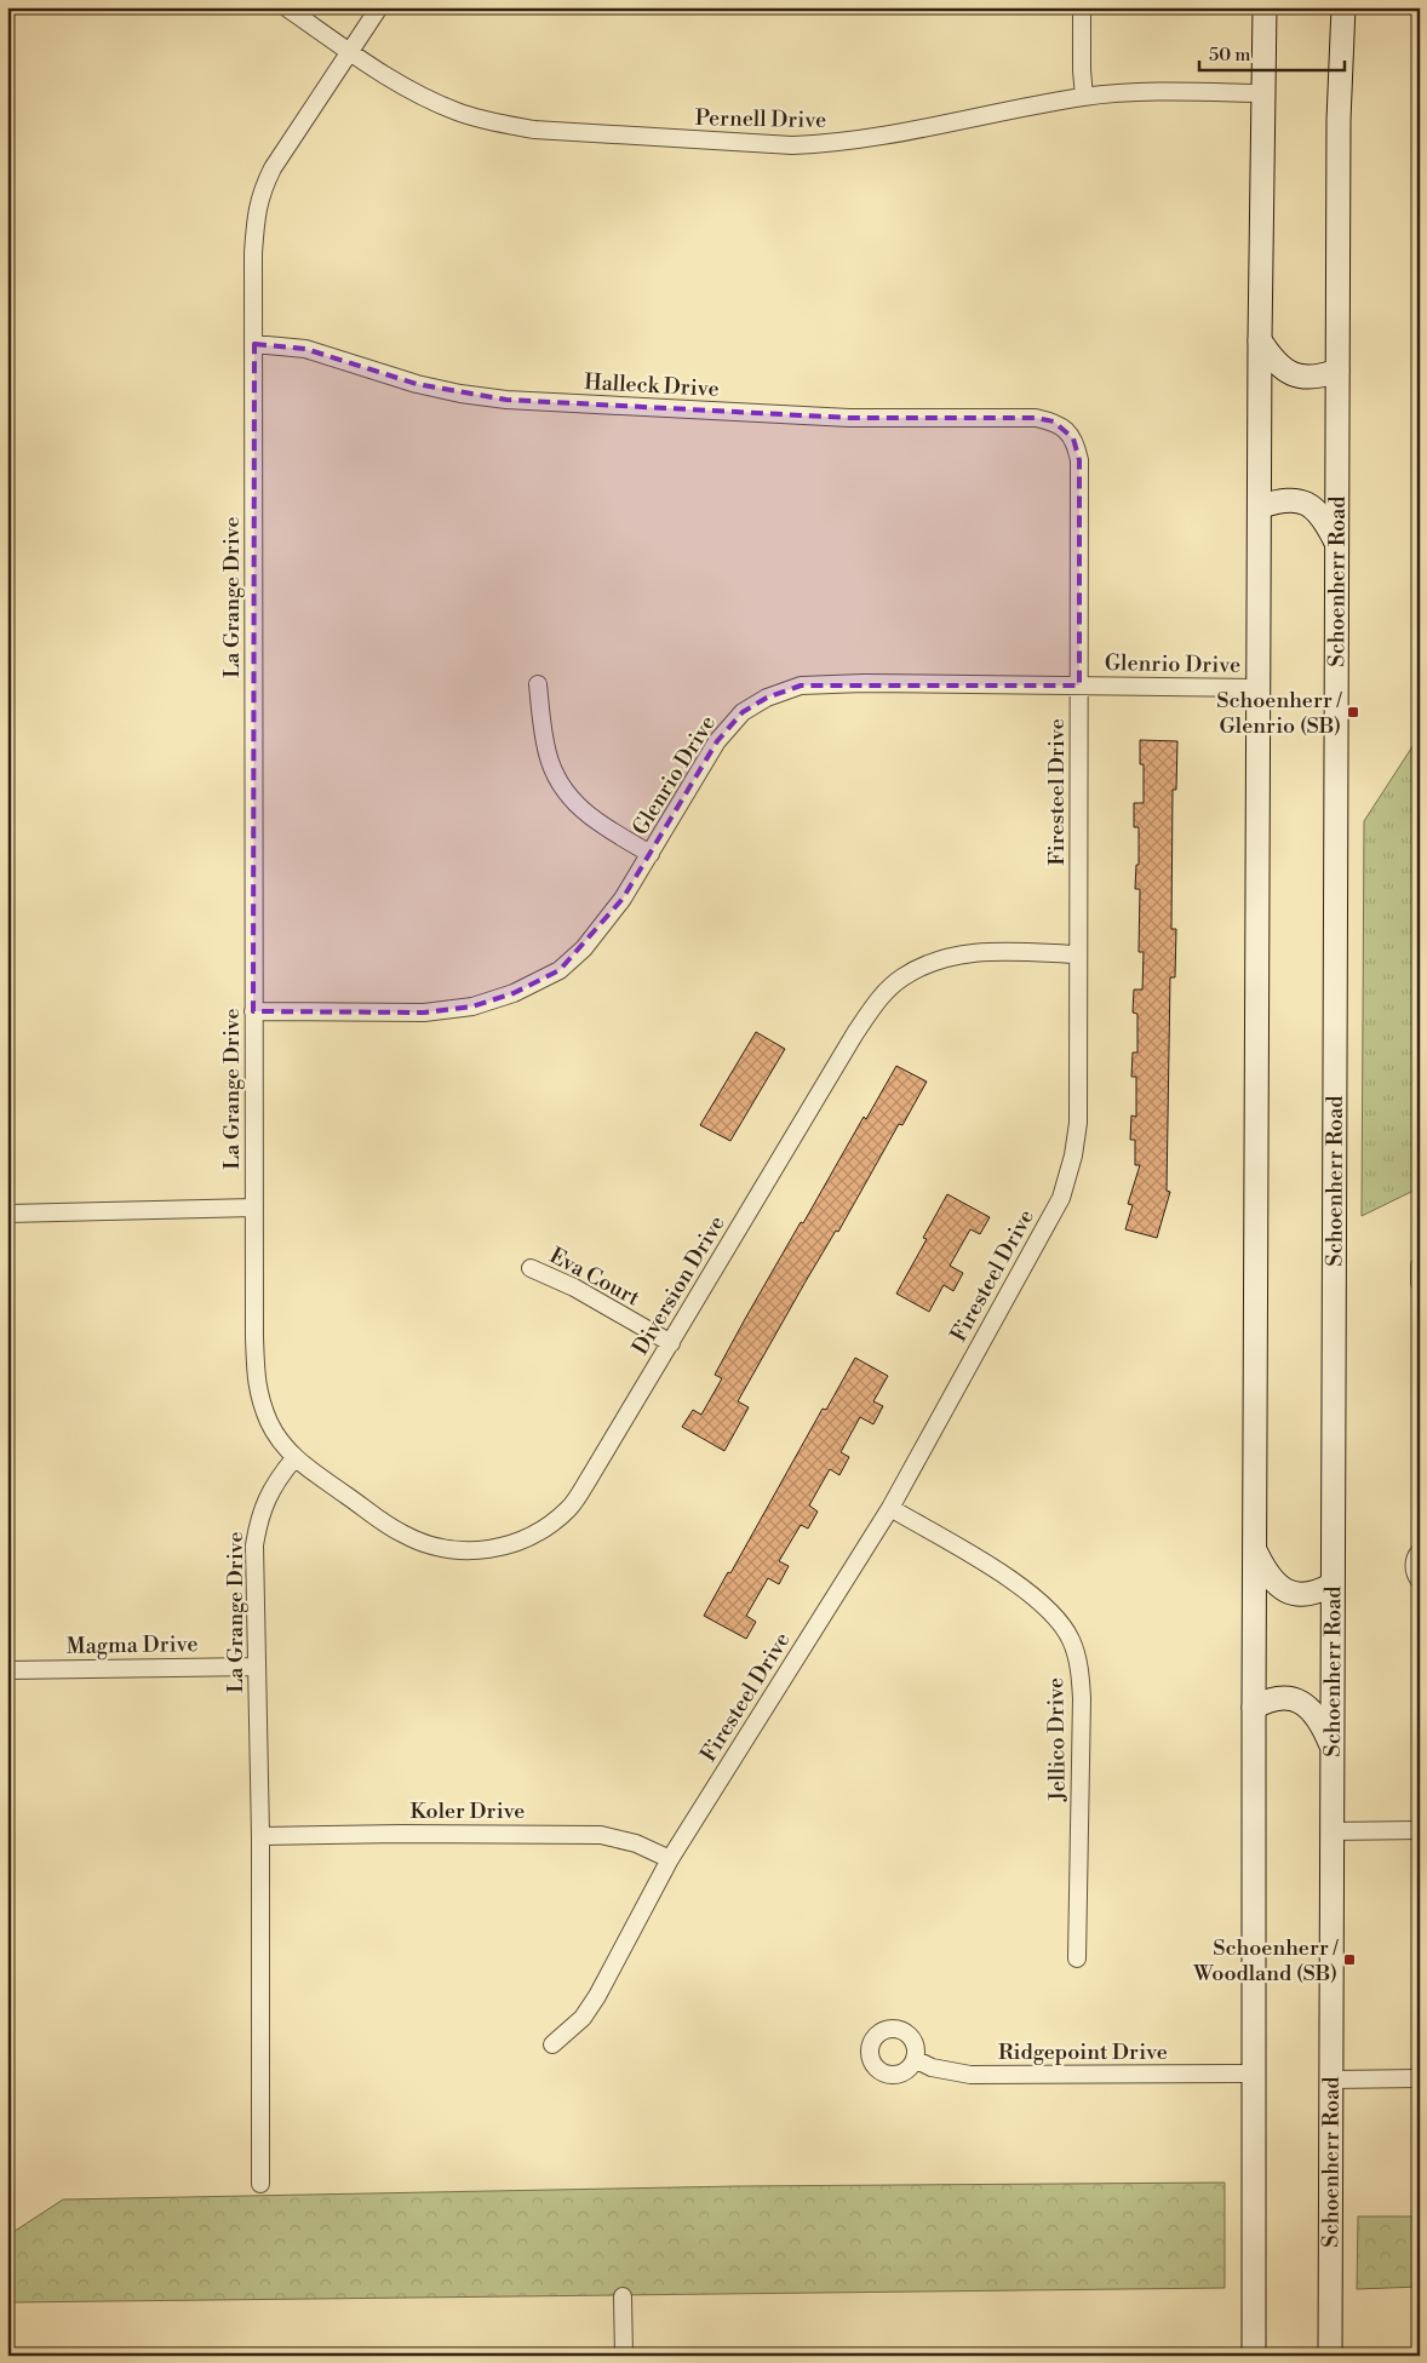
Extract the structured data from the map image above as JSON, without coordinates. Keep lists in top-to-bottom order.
{
  "streets": {
    "main road": ["Schoenherr Road"],
    "street": [
      "Pernell Drive",
      "Halleck Drive",
      "La Grange Drive",
      "Glenrio Drive",
      "Firesteel Drive",
      "Eva Court",
      "Diversion Drive",
      "Magma Drive",
      "Jellico Drive",
      "Koler Drive",
      "Ridgepoint Drive"
    ]
  },
  "crossings": [
    ["Pernell Drive", "La Grange Drive"],
    ["Halleck Drive", "La Grange Drive"],
    ["Halleck Drive", "Firesteel Drive"],
    ["La Grange Drive", "Glenrio Drive"],
    ["La Grange Drive", "Diversion Drive"],
    ["La Grange Drive", "Magma Drive"],
    ["La Grange Drive", "Koler Drive"],
    ["Glenrio Drive", "Firesteel Drive"],
    ["Firesteel Drive", "Diversion Drive"],
    ["Firesteel Drive", "Jellico Drive"],
    ["Firesteel Drive", "Koler Drive"],
    ["Eva Court", "Diversion Drive"]
  ],
  "places": {
    "transit": ["Schoenherr / Glenrio (SB)", "Schoenherr / Woodland (SB)"]
  },
  "scale_bar": "50 m"
}
